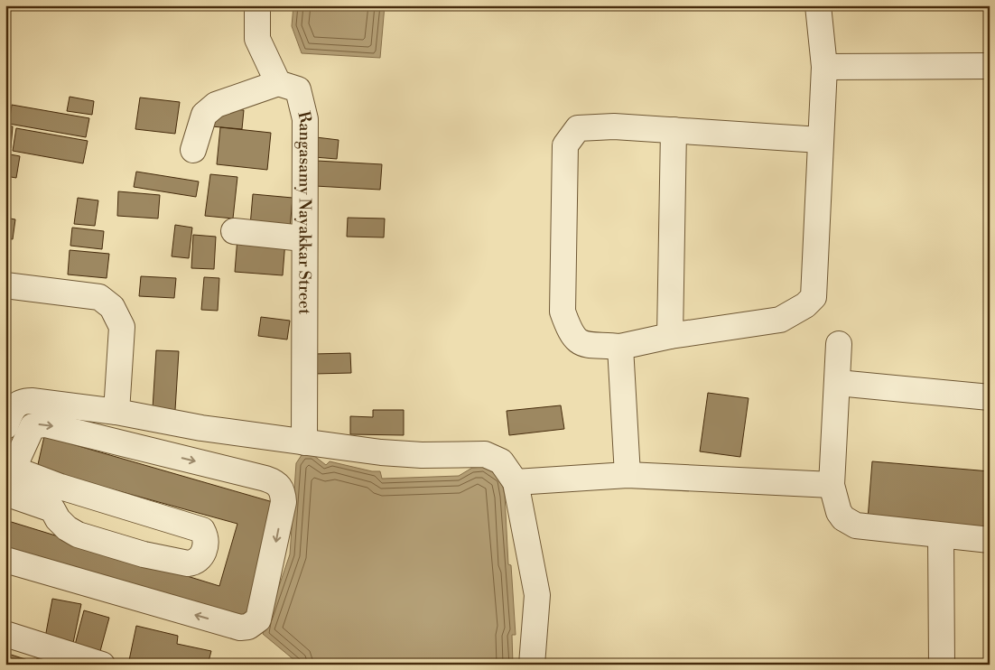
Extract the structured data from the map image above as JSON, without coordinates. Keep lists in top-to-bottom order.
{
  "streets": {
    "street": ["Rangasamy Nayakkar Street"]
  }
}
